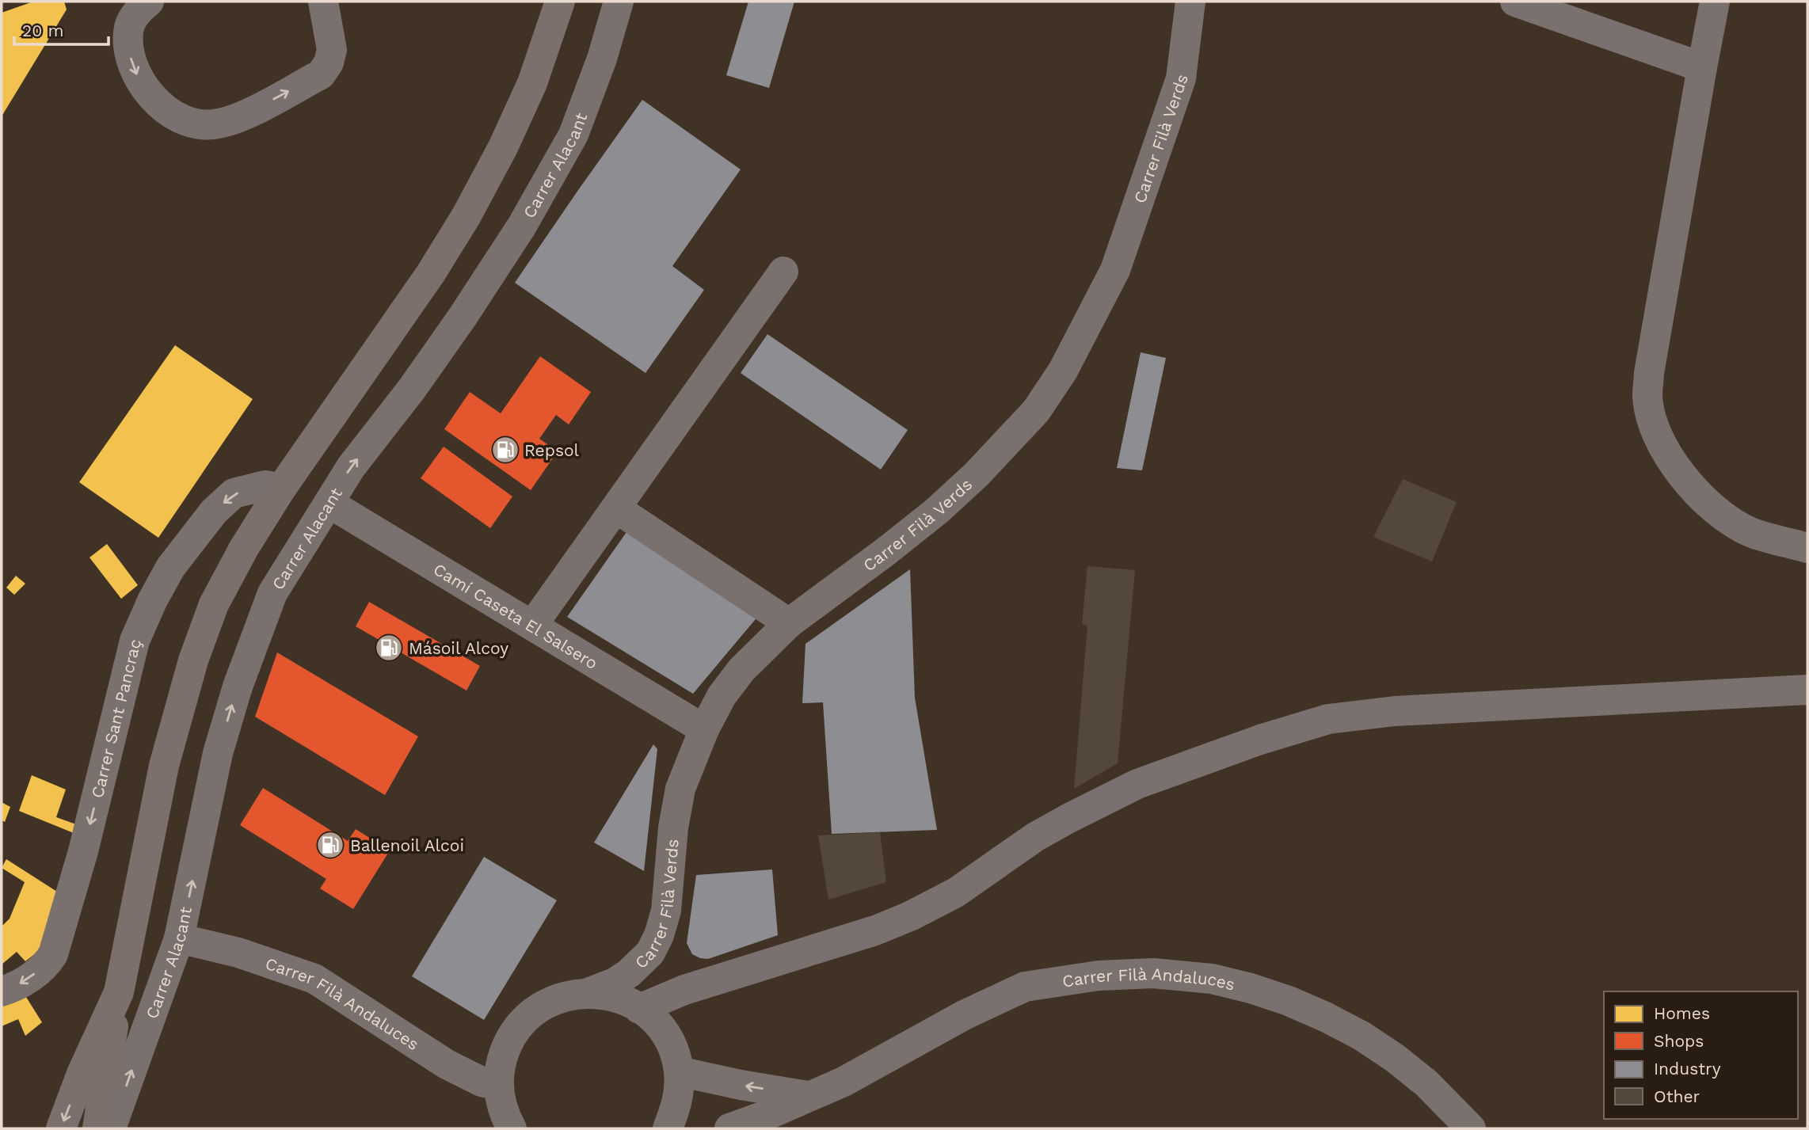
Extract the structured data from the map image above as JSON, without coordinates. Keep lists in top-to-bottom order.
{
  "streets": {
    "street": [
      "Carrer Filà Verds",
      "Carrer Alacant",
      "Camí Caseta El Salsero",
      "Carrer Sant Pancraç",
      "Carrer Filà Andaluces"
    ]
  },
  "crossings": [
    ["Carrer Filà Verds", "Camí Caseta El Salsero"],
    ["Carrer Alacant", "Camí Caseta El Salsero"],
    ["Carrer Alacant", "Carrer Filà Andaluces"]
  ],
  "one_way": ["Carrer Sant Pancraç"],
  "places": {
    "fuel station": ["Repsol", "Másoil Alcoy", "Ballenoil Alcoi"]
  },
  "legend": [
    "Homes",
    "Shops",
    "Industry",
    "Other"
  ],
  "scale_bar": "20 m"
}
